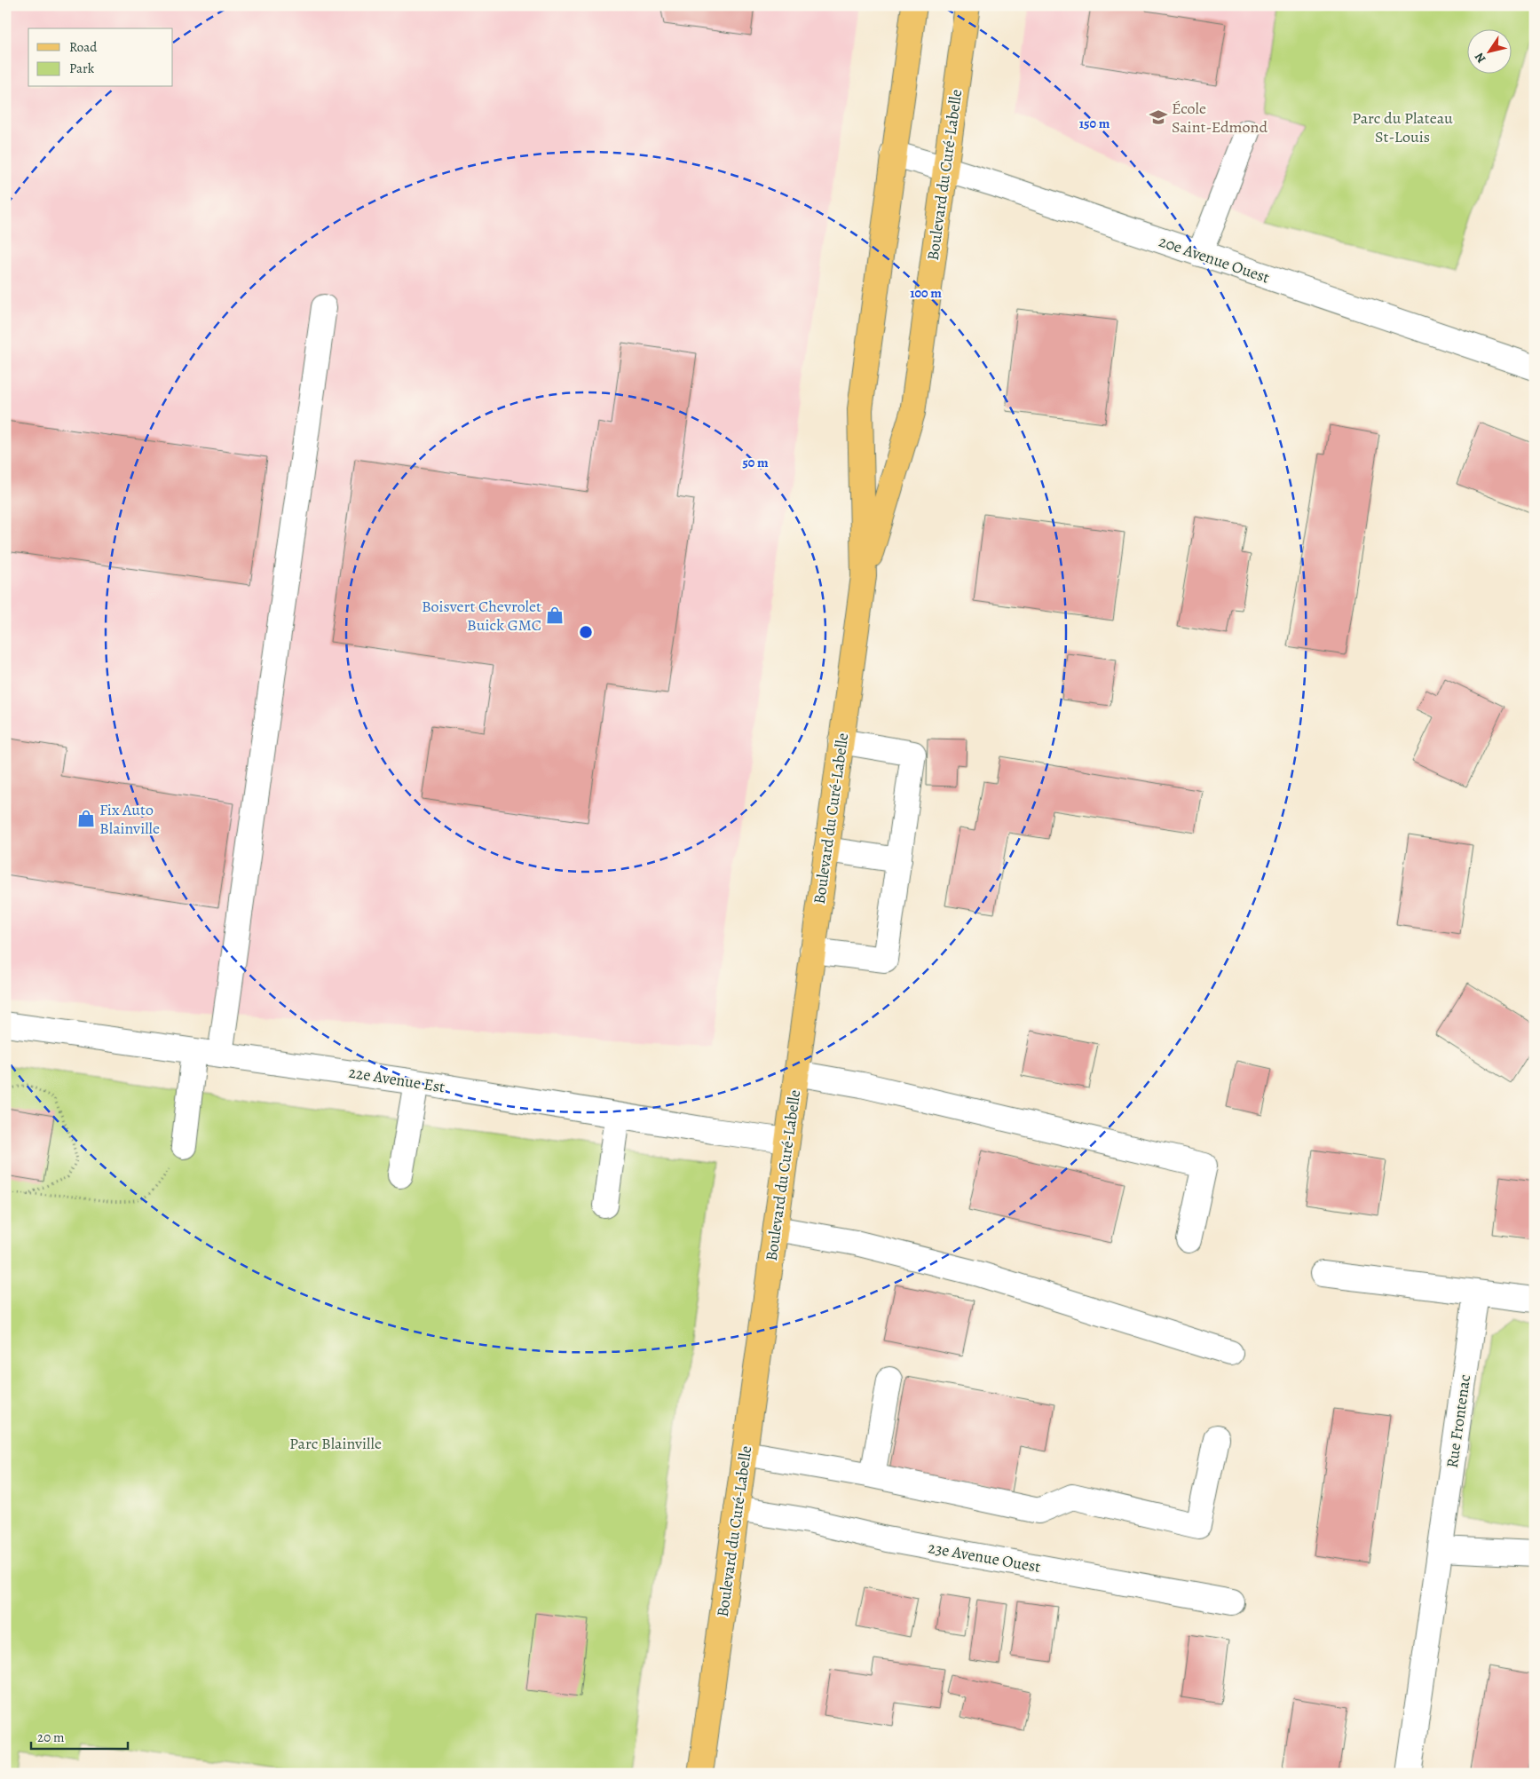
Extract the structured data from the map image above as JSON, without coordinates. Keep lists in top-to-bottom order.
{
  "streets": {
    "main road": ["Boulevard du Curé-Labelle"],
    "street": [
      "20e Avenue Ouest",
      "22e Avenue Est",
      "Rue Frontenac",
      "23e Avenue Ouest"
    ]
  },
  "crossings": [
    ["Boulevard du Curé-Labelle", "20e Avenue Ouest"],
    ["Boulevard du Curé-Labelle", "22e Avenue Est"],
    ["Boulevard du Curé-Labelle", "23e Avenue Ouest"]
  ],
  "parks": ["Parc du Plateau St-Louis", "Parc Blainville"],
  "places": {
    "school or university": ["École Saint-Edmond"],
    "shop": ["Boisvert Chevrolet Buick GMC", "Fix Auto Blainville"]
  },
  "legend": ["Road", "Park"],
  "scale_bar": "20 m",
  "north": "bottom left",
  "rings": ["150 m", "100 m", "50 m"]
}
